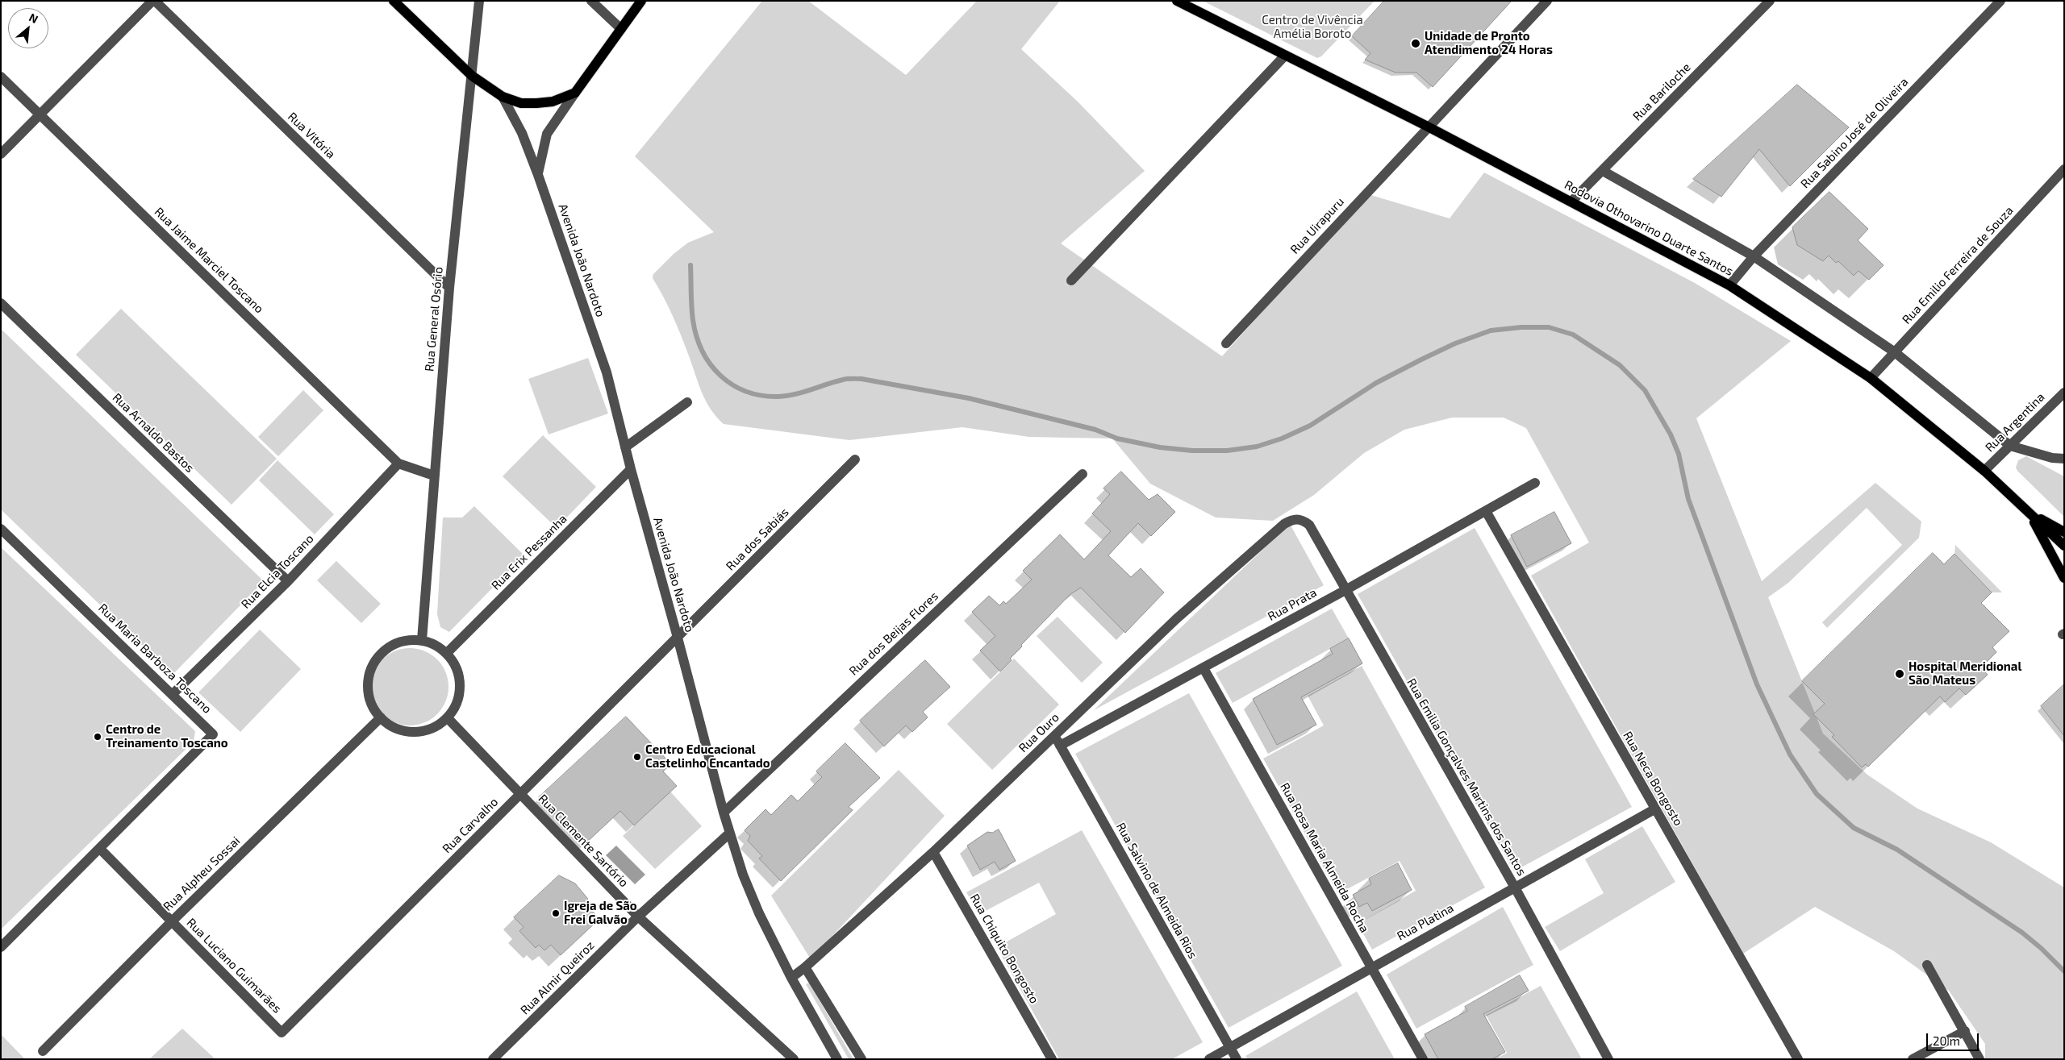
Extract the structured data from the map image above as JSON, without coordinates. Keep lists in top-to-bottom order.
{
  "streets": {
    "main road": ["Rodovia Othovarino Duarte Santos"],
    "street": [
      "Rua Bariloche",
      "Rua Sabino José de Oliveira",
      "Rua Vitória",
      "Rua Uirapuru",
      "Rua Jaime Marciel Toscano",
      "Avenida João Nardoto",
      "Rua Emilio Ferreira de Souza",
      "Rua General Osório",
      "Rua Argentina",
      "Rua Arnaldo Bastos",
      "Rua dos Sabiás",
      "Rua Erix Pessanha",
      "Rua Elcia Toscano",
      "Rua Prata",
      "Rua dos Beijas Flores",
      "Rua Maria Barboza Toscano",
      "Rua Ouro",
      "Rua Emilia Gonçalves Martins dos Santos",
      "Rua Neca Bongosto",
      "Rua Carvalho",
      "Rua Clemente Sartório",
      "Rua Rosa Maria Almeida Rocha",
      "Rua Alpheu Sossai",
      "Rua Salvino de Almeida Rios",
      "Rua Platina",
      "Rua Chiquito Bongosto",
      "Rua Luciano Guimarães",
      "Rua Almir Queiroz"
    ]
  },
  "crossings": [
    ["Rua Bariloche", "Rodovia Othovarino Duarte Santos"],
    ["Rua Sabino José de Oliveira", "Rodovia Othovarino Duarte Santos"],
    ["Rua Vitória", "Rua General Osório"],
    ["Rua Uirapuru", "Rodovia Othovarino Duarte Santos"],
    ["Rodovia Othovarino Duarte Santos", "Rua Emilio Ferreira de Souza"],
    ["Rodovia Othovarino Duarte Santos", "Rua Argentina"],
    ["Rua Jaime Marciel Toscano", "Rua Elcia Toscano"],
    ["Avenida João Nardoto", "Rua dos Sabiás"],
    ["Avenida João Nardoto", "Rua Erix Pessanha"],
    ["Avenida João Nardoto", "Rua dos Beijas Flores"],
    ["Avenida João Nardoto", "Rua Carvalho"],
    ["Avenida João Nardoto", "Rua Almir Queiroz"],
    ["Rua General Osório", "Rua Erix Pessanha"],
    ["Rua General Osório", "Rua Clemente Sartório"],
    ["Rua General Osório", "Rua Alpheu Sossai"],
    ["Rua Arnaldo Bastos", "Rua Elcia Toscano"],
    ["Rua dos Sabiás", "Rua Carvalho"],
    ["Rua Erix Pessanha", "Rua Clemente Sartório"],
    ["Rua Erix Pessanha", "Rua Alpheu Sossai"],
    ["Rua Elcia Toscano", "Rua Maria Barboza Toscano"],
    ["Rua Prata", "Rua Emilia Gonçalves Martins dos Santos"],
    ["Rua Prata", "Rua Neca Bongosto"],
    ["Rua Prata", "Rua Rosa Maria Almeida Rocha"],
    ["Rua Prata", "Rua Salvino de Almeida Rios"],
    ["Rua Maria Barboza Toscano", "Rua Luciano Guimarães"],
    ["Rua Ouro", "Rua Emilia Gonçalves Martins dos Santos"],
    ["Rua Ouro", "Rua Salvino de Almeida Rios"],
    ["Rua Ouro", "Rua Chiquito Bongosto"],
    ["Rua Emilia Gonçalves Martins dos Santos", "Rua Platina"],
    ["Rua Neca Bongosto", "Rua Platina"],
    ["Rua Carvalho", "Rua Clemente Sartório"],
    ["Rua Carvalho", "Rua Luciano Guimarães"],
    ["Rua Clemente Sartório", "Rua Alpheu Sossai"],
    ["Rua Clemente Sartório", "Rua Almir Queiroz"],
    ["Rua Rosa Maria Almeida Rocha", "Rua Platina"],
    ["Rua Alpheu Sossai", "Rua Luciano Guimarães"],
    ["Rua Salvino de Almeida Rios", "Rua Platina"]
  ],
  "parks": ["Centro de Vivência Amélia Boroto"],
  "places": [
    "Unidade de Pronto Atendimento 24 Horas",
    "Hospital Meridional São Mateus",
    "Centro de Treinamento Toscano",
    "Centro Educacional Castelinho Encantado",
    "Igreja de São Frei Galvão"
  ],
  "scale_bar": "20 m",
  "north": "top right"
}
